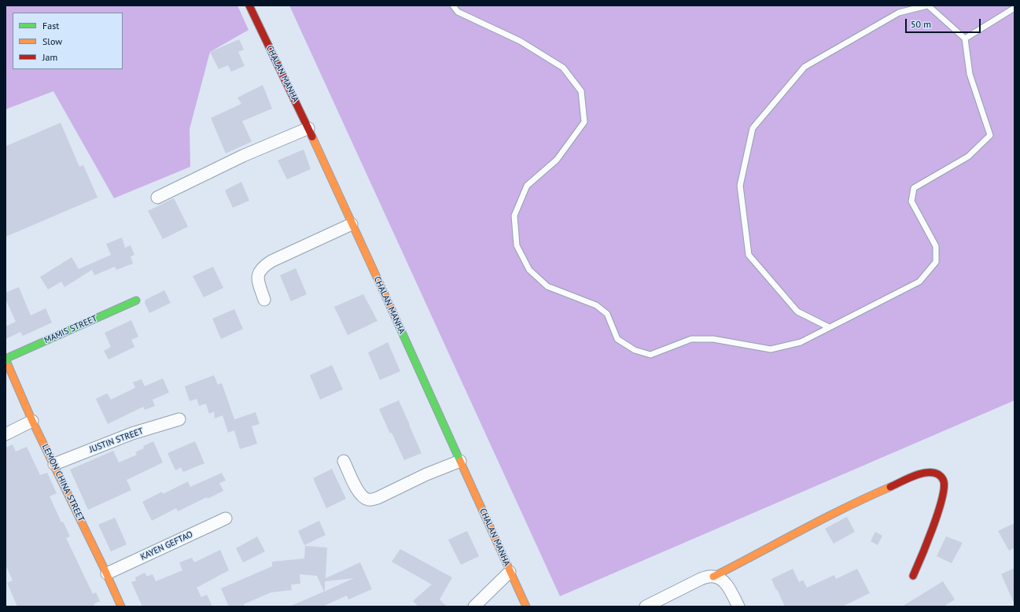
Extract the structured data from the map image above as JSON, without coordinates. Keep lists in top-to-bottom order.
{
  "streets": {
    "street": [
      "CHALAN MANHA",
      "MAMIS STREET",
      "JUSTIN STREET",
      "LEMON CHINA STREET",
      "KAYEN GEFTAO"
    ]
  },
  "crossings": [
    ["MAMIS STREET", "LEMON CHINA STREET"],
    ["JUSTIN STREET", "LEMON CHINA STREET"],
    ["LEMON CHINA STREET", "KAYEN GEFTAO"]
  ],
  "legend": ["Fast", "Slow", "Jam"],
  "scale_bar": "50 m"
}
